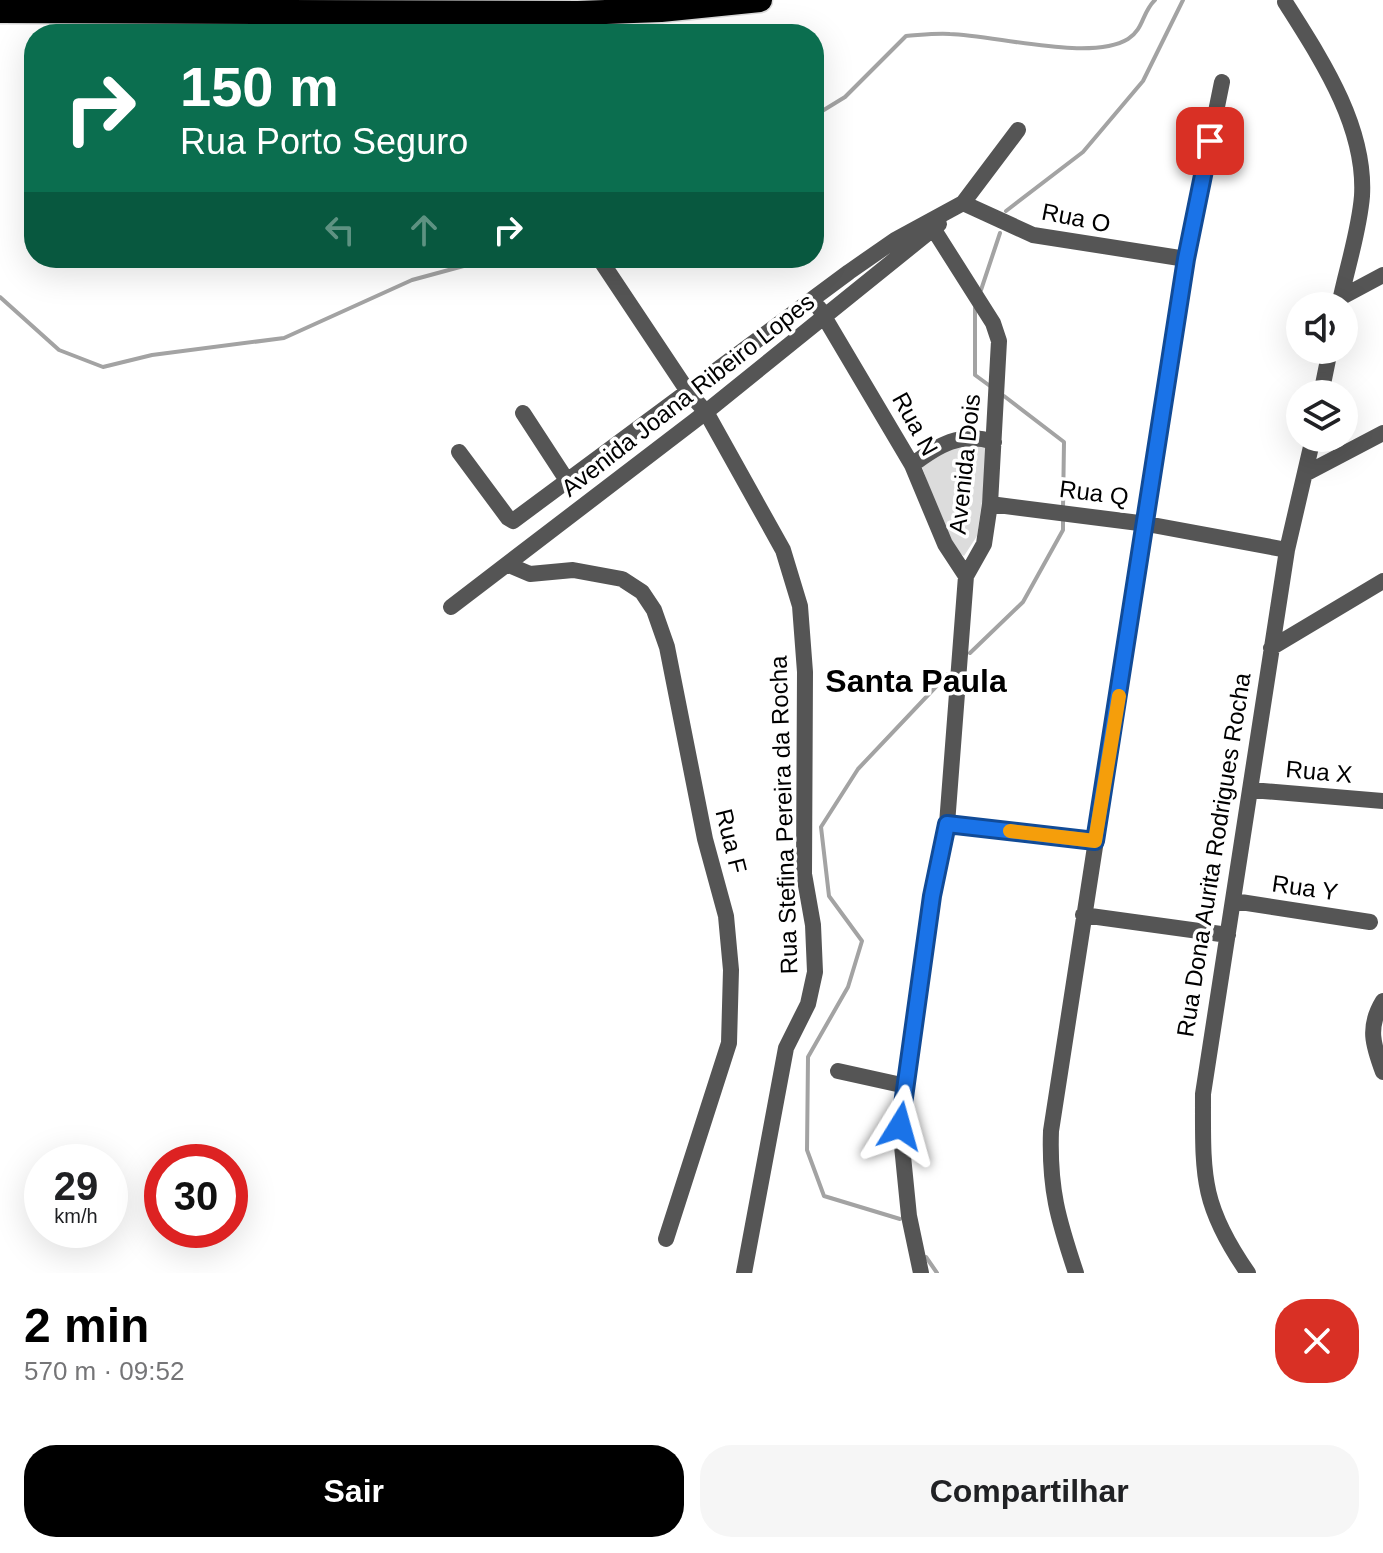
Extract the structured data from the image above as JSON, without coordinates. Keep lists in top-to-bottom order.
{
  "streets": {
    "street": [
      "Rua O",
      "Avenida Joana Ribeiro Lopes",
      "Rua N",
      "Avenida Dois",
      "Rua Q",
      "Rua X",
      "Rua Stefina Pereira da Rocha",
      "Rua F",
      "Rua Dona Aurita Rodrigues Rocha",
      "Rua Y"
    ]
  },
  "crossings": [
    ["Rua O", "Avenida Joana Ribeiro Lopes"],
    ["Avenida Joana Ribeiro Lopes", "Rua N"],
    ["Avenida Joana Ribeiro Lopes", "Avenida Dois"],
    ["Avenida Joana Ribeiro Lopes", "Rua Stefina Pereira da Rocha"],
    ["Avenida Joana Ribeiro Lopes", "Rua F"],
    ["Rua N", "Avenida Dois"],
    ["Avenida Dois", "Rua Q"],
    ["Rua Q", "Rua Dona Aurita Rodrigues Rocha"],
    ["Rua X", "Rua Dona Aurita Rodrigues Rocha"],
    ["Rua Dona Aurita Rodrigues Rocha", "Rua Y"]
  ],
  "districts": ["Santa Paula"],
  "page": {
    "turn": ["150 m", "Rua Porto Seguro"],
    "speed": "29 km/h",
    "limit": "30",
    "heading": ["2 min", "570 m · 09:52"],
    "buttons": ["Sair", "Compartilhar"]
  }
}
